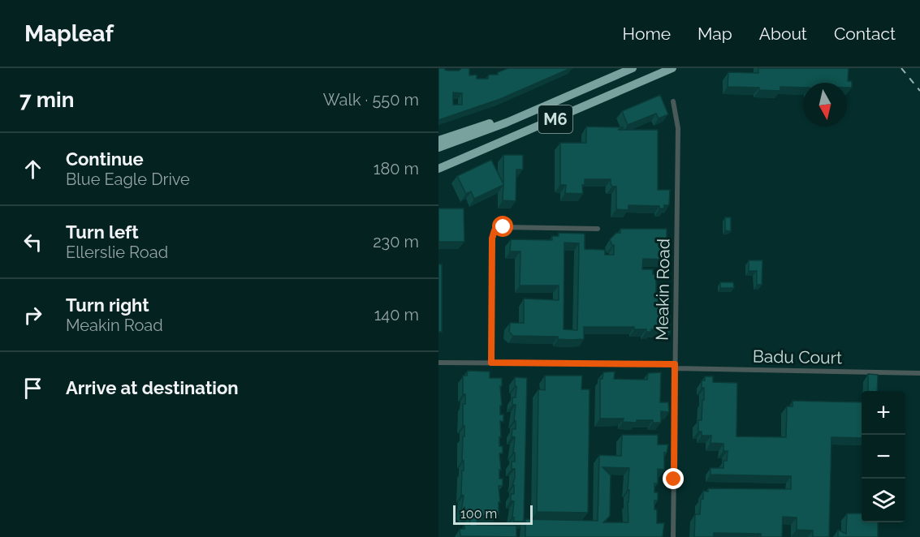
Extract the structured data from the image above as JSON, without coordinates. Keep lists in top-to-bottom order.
{
  "streets": {
    "highway": ["M6"],
    "street": ["Meakin Road", "Badu Court"]
  },
  "crossings": [
    ["Meakin Road", "Badu Court"]
  ],
  "scale_bar": "100 m",
  "north": "bottom",
  "page": {
    "header": "Mapleaf",
    "nav": [
      "Home",
      "Map",
      "About",
      "Contact"
    ],
    "heading": ["7 min", "Walk · 550 m"],
    "list": [
      ["Continue", "Blue Eagle Drive", "180 m"],
      ["Turn left", "Ellerslie Road", "230 m"],
      ["Turn right", "Meakin Road", "140 m"],
      "Arrive at destination"
    ],
    "map_buttons": ["+", "−"],
    "scale": "100 m"
  }
}
